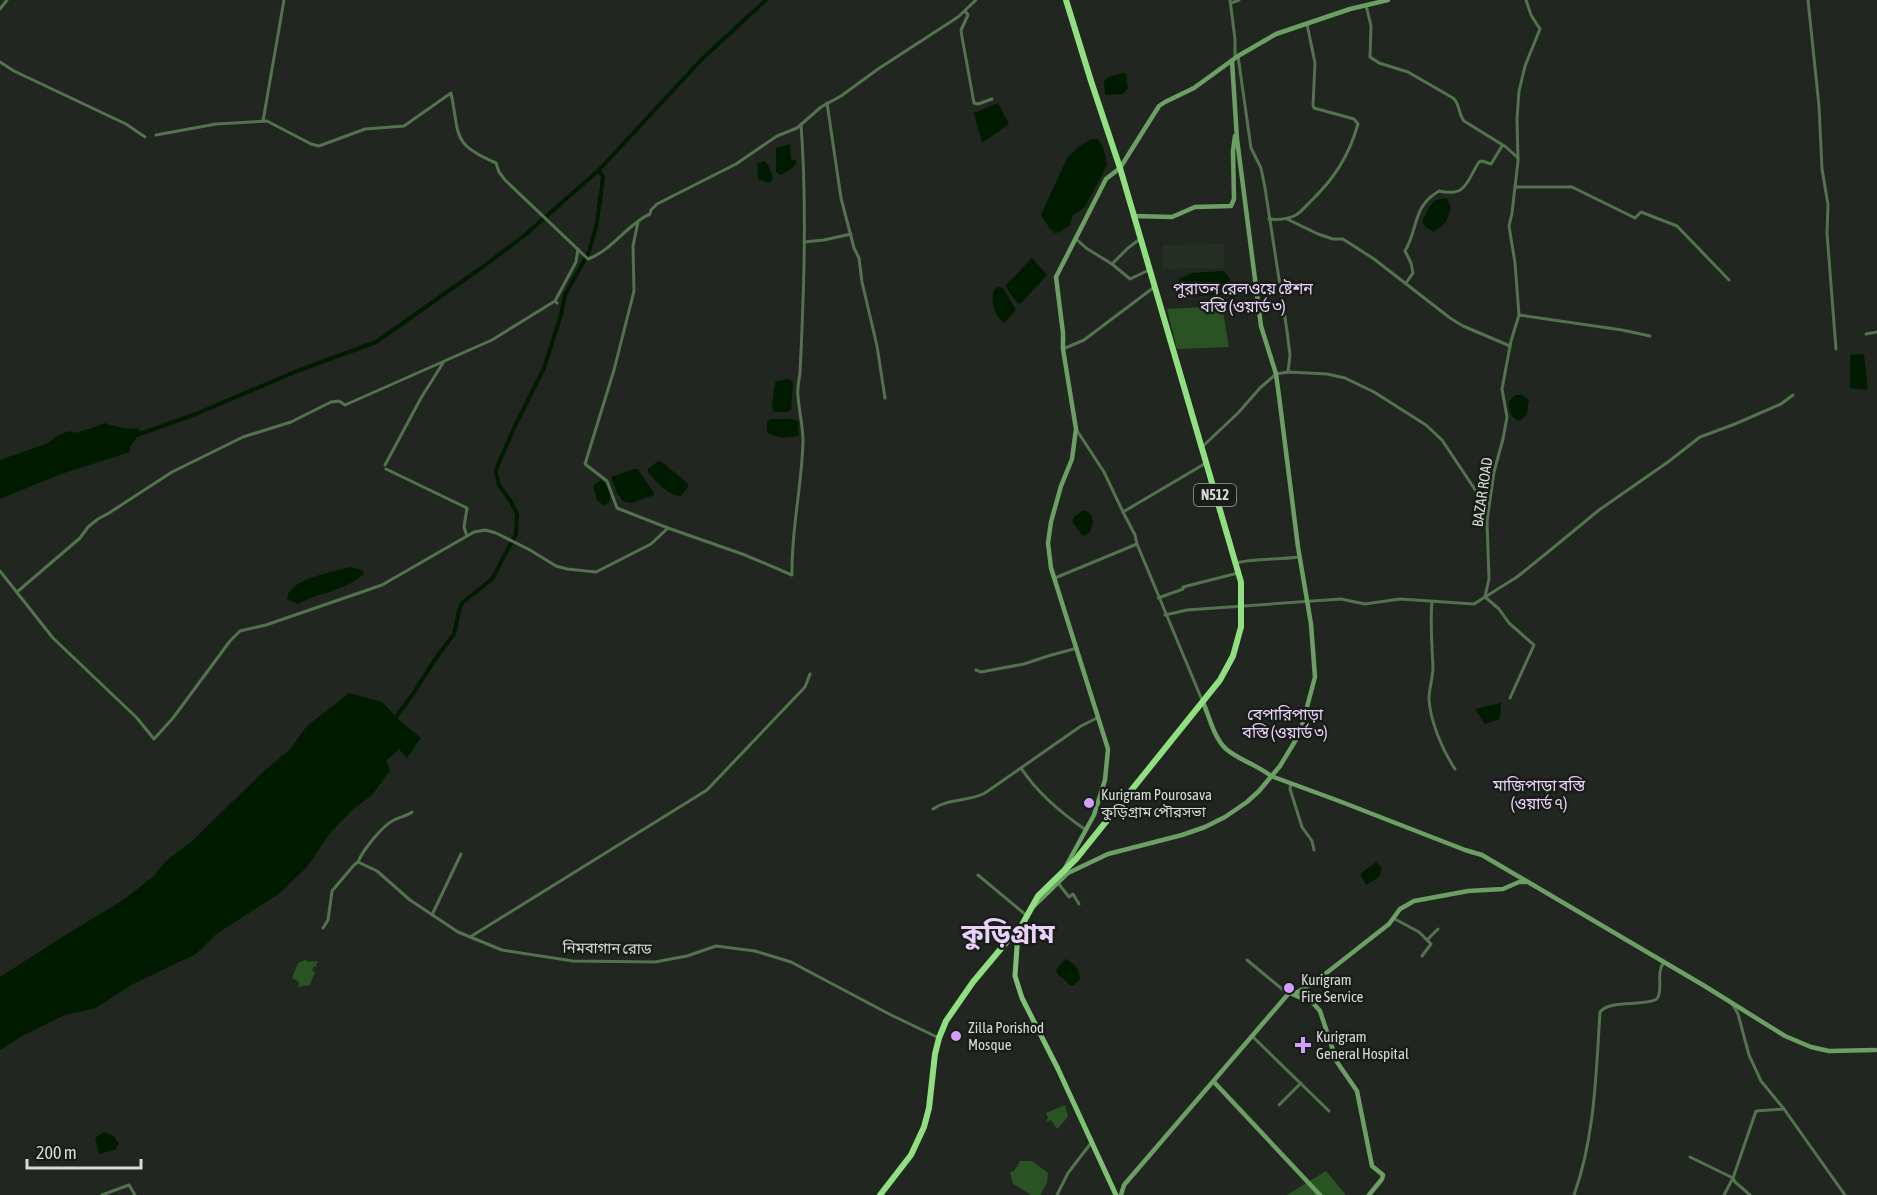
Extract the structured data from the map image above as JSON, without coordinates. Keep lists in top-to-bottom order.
{
  "streets": {
    "highway": ["N512"],
    "street": ["BAZAR ROAD", "নিমবাগান রোড"]
  },
  "districts": [
    "পুরাতন রেলওয়ে ষ্টেশন বস্তি (ওয়ার্ড ৩)",
    "বেপারিপাড়া বস্তি (ওয়ার্ড ৩)",
    "মাজিপাড়া বস্তি (ওয়ার্ড ৭)",
    "কুড়িগ্রাম"
  ],
  "places": {
    "other": ["Kurigram Pourosava কুড়িগ্রাম পৌরসভা", "Kurigram Fire Service", "Zilla Porishod Mosque"],
    "health": ["Kurigram General Hospital"]
  },
  "scale_bar": "200 m"
}
